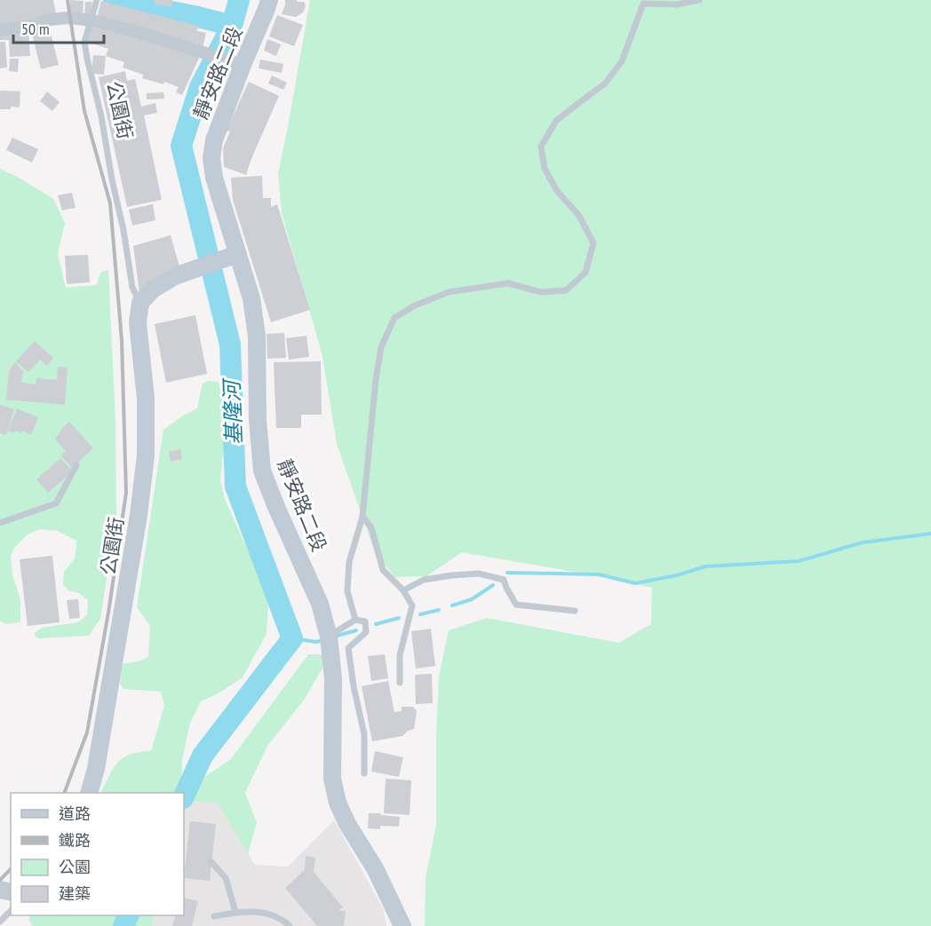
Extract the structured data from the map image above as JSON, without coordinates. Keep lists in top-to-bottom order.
{
  "streets": {
    "main road": ["靜安路二段", "公園街"]
  },
  "water": ["基隆河"],
  "legend": [
    "道路",
    "鐵路",
    "公園",
    "建築"
  ],
  "scale_bar": "50 m"
}
